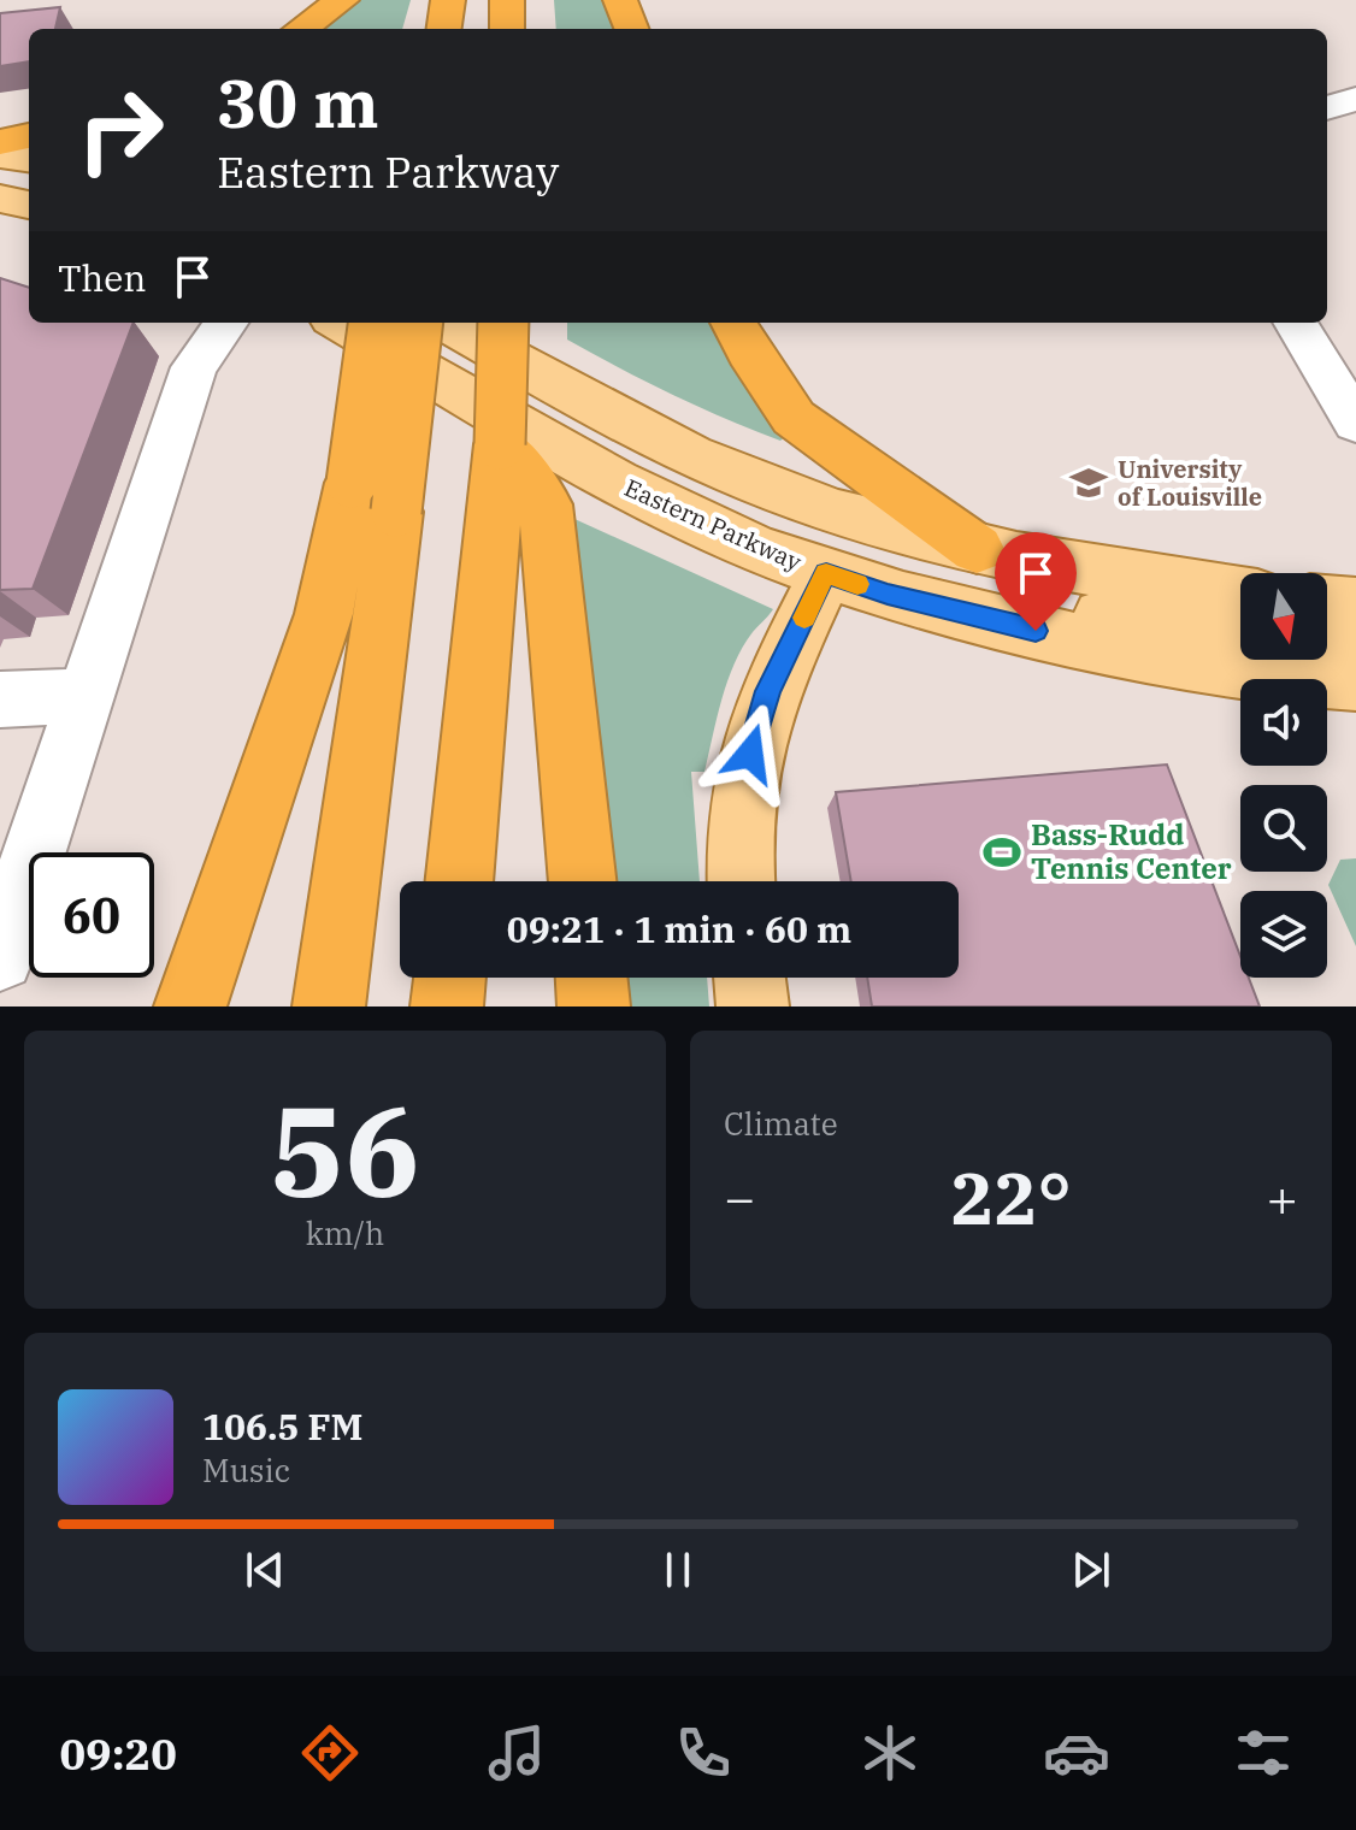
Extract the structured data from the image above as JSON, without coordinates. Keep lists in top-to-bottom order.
{
  "streets": {
    "main road": ["Eastern Parkway"]
  },
  "places": {
    "school or university": ["University of Louisville"],
    "sports": ["Bass-Rudd Tennis Center"]
  },
  "north": "bottom",
  "page": {
    "turn": ["30 m", "Eastern Parkway"],
    "then": "Then",
    "limit": "60",
    "trip": "09:21 · 1 min · 60 m",
    "tile": [
      ["56", "km/h"],
      "Climate"
    ],
    "heat": ["−", "22°", "+"],
    "song": ["106.5 FM", "Music"],
    "tabs": "09:20"
  }
}
